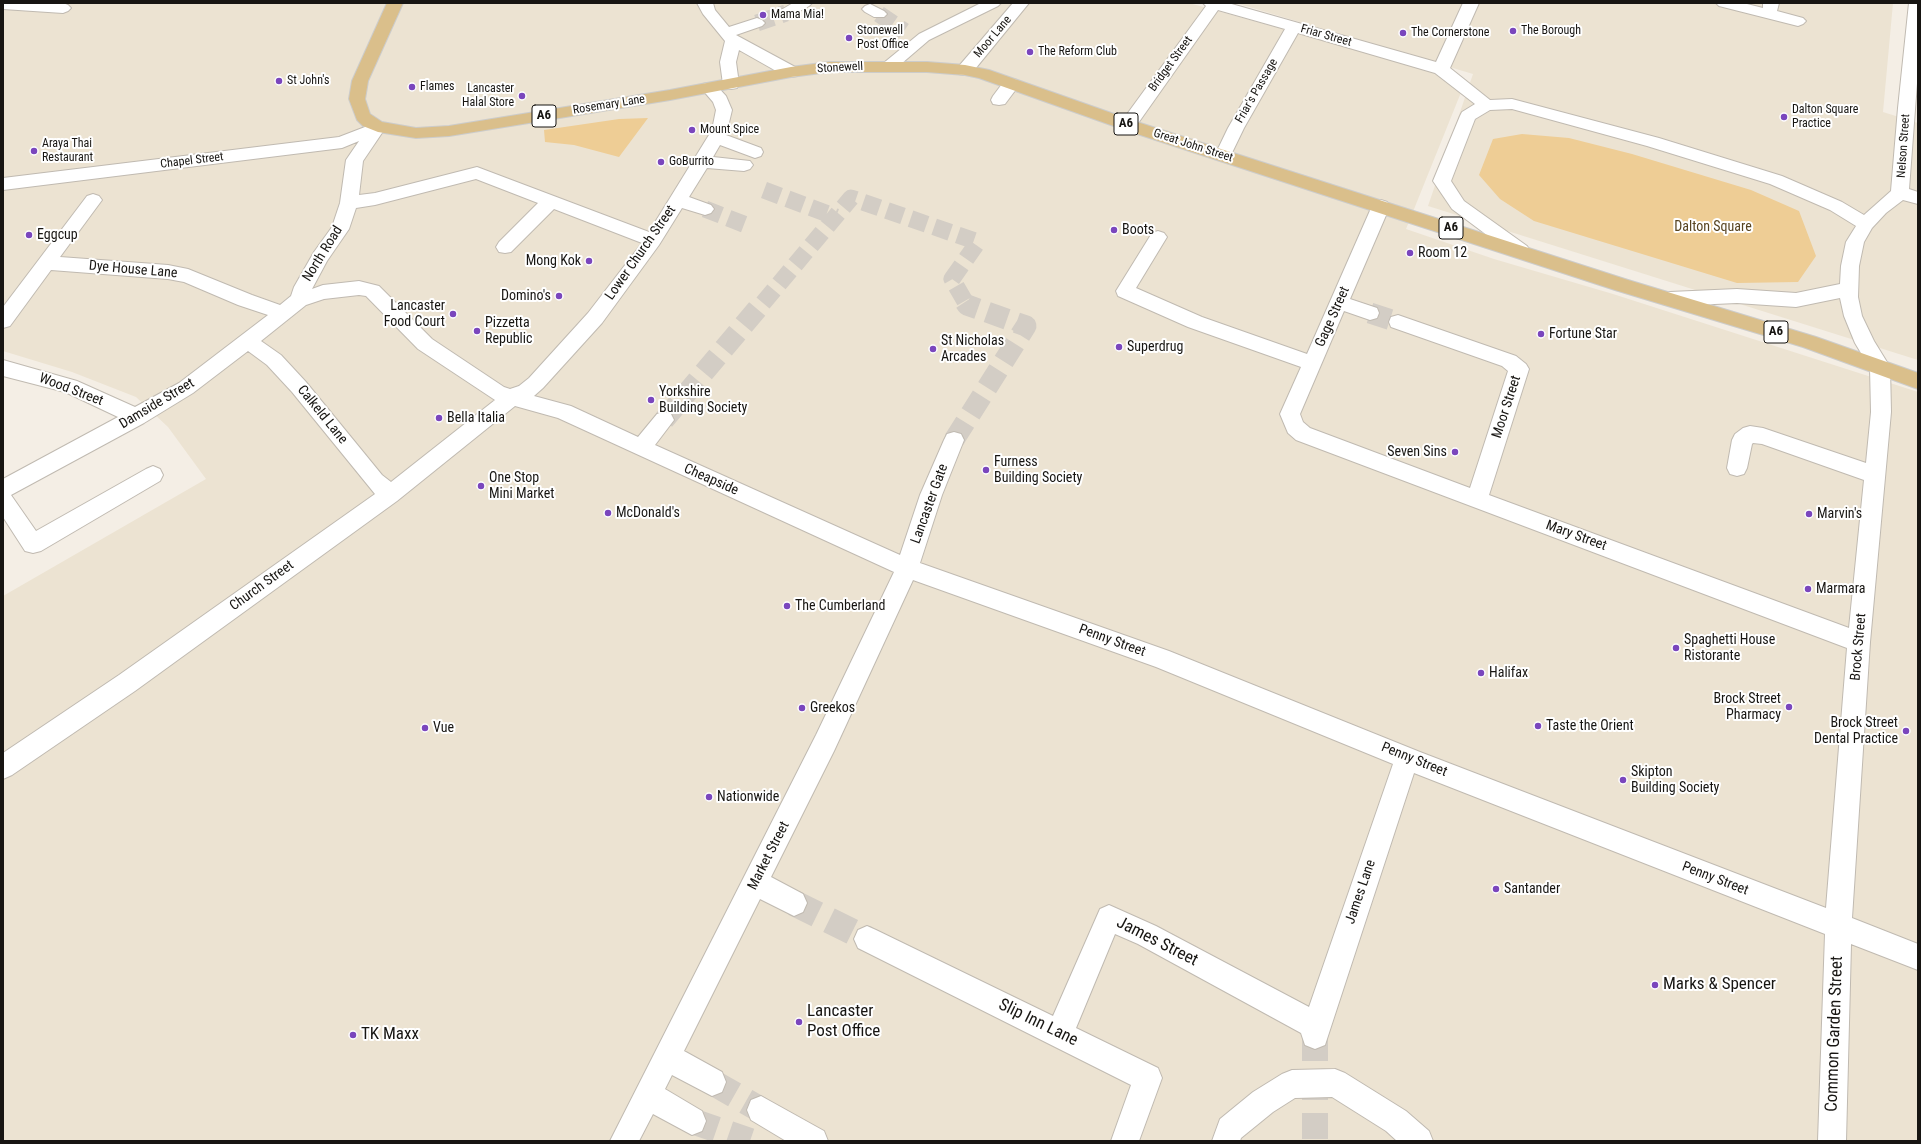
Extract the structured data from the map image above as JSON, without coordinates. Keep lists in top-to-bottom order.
{
  "streets": {
    "main road": [
      "Stonewell",
      "Rosemary Lane",
      "A6",
      "Great John Street"
    ],
    "street": [
      "Friar Street",
      "Moor Lane",
      "Bridget Street",
      "Friar's Passage",
      "Nelson Street",
      "Chapel Street",
      "Lower Church Street",
      "North Road",
      "Dye House Lane",
      "Gage Street",
      "Wood Street",
      "Damside Street",
      "Moor Street",
      "Calkeld Lane",
      "Cheapside",
      "Lancaster Gate",
      "Mary Street",
      "Church Street",
      "Penny Street",
      "Brock Street",
      "Market Street",
      "James Lane",
      "James Street",
      "Slip Inn Lane",
      "Common Garden Street"
    ]
  },
  "crossings": [
    ["Friar Street", "Bridget Street"],
    ["Friar Street", "Friar's Passage"],
    ["Moor Lane", "Stonewell"],
    ["Moor Lane", "Great John Street"],
    ["Bridget Street", "Great John Street"],
    ["Stonewell", "Rosemary Lane"],
    ["Stonewell", "Great John Street"],
    ["Friar's Passage", "Great John Street"],
    ["Rosemary Lane", "A6"],
    ["Rosemary Lane", "Chapel Street"],
    ["Rosemary Lane", "Lower Church Street"],
    ["Rosemary Lane", "North Road"],
    ["A6", "Great John Street"],
    ["A6", "Chapel Street"],
    ["A6", "North Road"],
    ["A6", "Gage Street"],
    ["A6", "Brock Street"],
    ["Great John Street", "Gage Street"],
    ["Chapel Street", "North Road"],
    ["Lower Church Street", "North Road"],
    ["Lower Church Street", "Cheapside"],
    ["Lower Church Street", "Church Street"],
    ["North Road", "Damside Street"],
    ["North Road", "Cheapside"],
    ["North Road", "Church Street"],
    ["Dye House Lane", "Damside Street"],
    ["Gage Street", "Mary Street"],
    ["Wood Street", "Damside Street"],
    ["Damside Street", "Calkeld Lane"],
    ["Moor Street", "Mary Street"],
    ["Calkeld Lane", "Church Street"],
    ["Cheapside", "Lancaster Gate"],
    ["Cheapside", "Church Street"],
    ["Cheapside", "Penny Street"],
    ["Cheapside", "Market Street"],
    ["Lancaster Gate", "Penny Street"],
    ["Lancaster Gate", "Market Street"],
    ["Mary Street", "Brock Street"],
    ["Penny Street", "Brock Street"],
    ["Penny Street", "Market Street"],
    ["Penny Street", "James Lane"],
    ["Penny Street", "Common Garden Street"],
    ["Brock Street", "Common Garden Street"],
    ["James Lane", "James Street"],
    ["James Street", "Slip Inn Lane"]
  ],
  "parks": ["Dalton Square"],
  "places": [
    "Mama Mia!",
    "The Borough",
    "The Cornerstone",
    "Stonewell Post Office",
    "The Reform Club",
    "St John's",
    "Flames",
    "Lancaster Halal Store",
    "Dalton Square Practice",
    "Mount Spice",
    "Araya Thai Restaurant",
    "GoBurrito",
    "Boots",
    "Eggcup",
    "Room 12",
    "Mong Kok",
    "Domino's",
    "Lancaster Food Court",
    "Pizzetta Republic",
    "Fortune Star",
    "Superdrug",
    "St Nicholas Arcades",
    "Yorkshire Building Society",
    "Bella Italia",
    "Seven Sins",
    "Furness Building Society",
    "One Stop Mini Market",
    "McDonald's",
    "Marvin's",
    "Marmara",
    "The Cumberland",
    "Spaghetti House Ristorante",
    "Halifax",
    "Brock Street Pharmacy",
    "Greekos",
    "Taste the Orient",
    "Vue",
    "Brock Street Dental Practice",
    "Skipton Building Society",
    "Nationwide",
    "Santander",
    "Marks & Spencer",
    "Lancaster Post Office",
    "TK Maxx"
  ]
}
